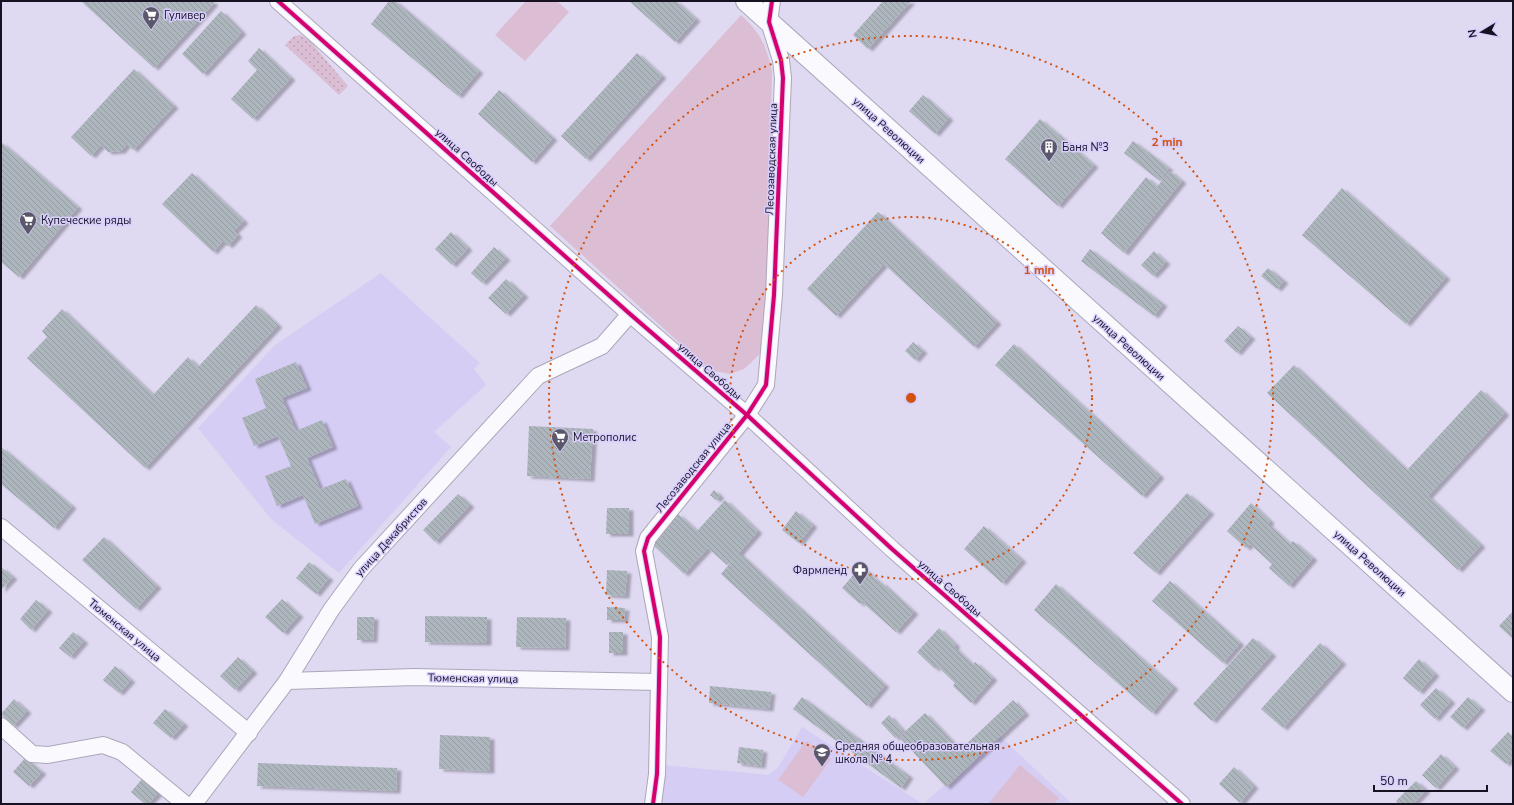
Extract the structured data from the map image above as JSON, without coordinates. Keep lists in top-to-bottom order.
{
  "streets": {
    "main road": ["улица Революции"],
    "street": [
      "улица Свободы",
      "Лесозаводская улица",
      "улица Декабристов",
      "Тюменская улица"
    ]
  },
  "crossings": [
    ["улица Революции", "Лесозаводская улица"],
    ["улица Свободы", "Лесозаводская улица"],
    ["улица Свободы", "улица Декабристов"],
    ["Лесозаводская улица", "Тюменская улица"],
    ["улица Декабристов", "Тюменская улица"]
  ],
  "places": {
    "supermarket": ["Гуливер", "Купеческие ряды", "Метрополис"],
    "building": ["Баня №3"],
    "pharmacy": ["Фармленд"],
    "school or university": ["Средняя общеобразовательная школа № 4"]
  },
  "scale_bar": "50 m",
  "north": "left",
  "rings": ["2 min", "1 min"]
}
